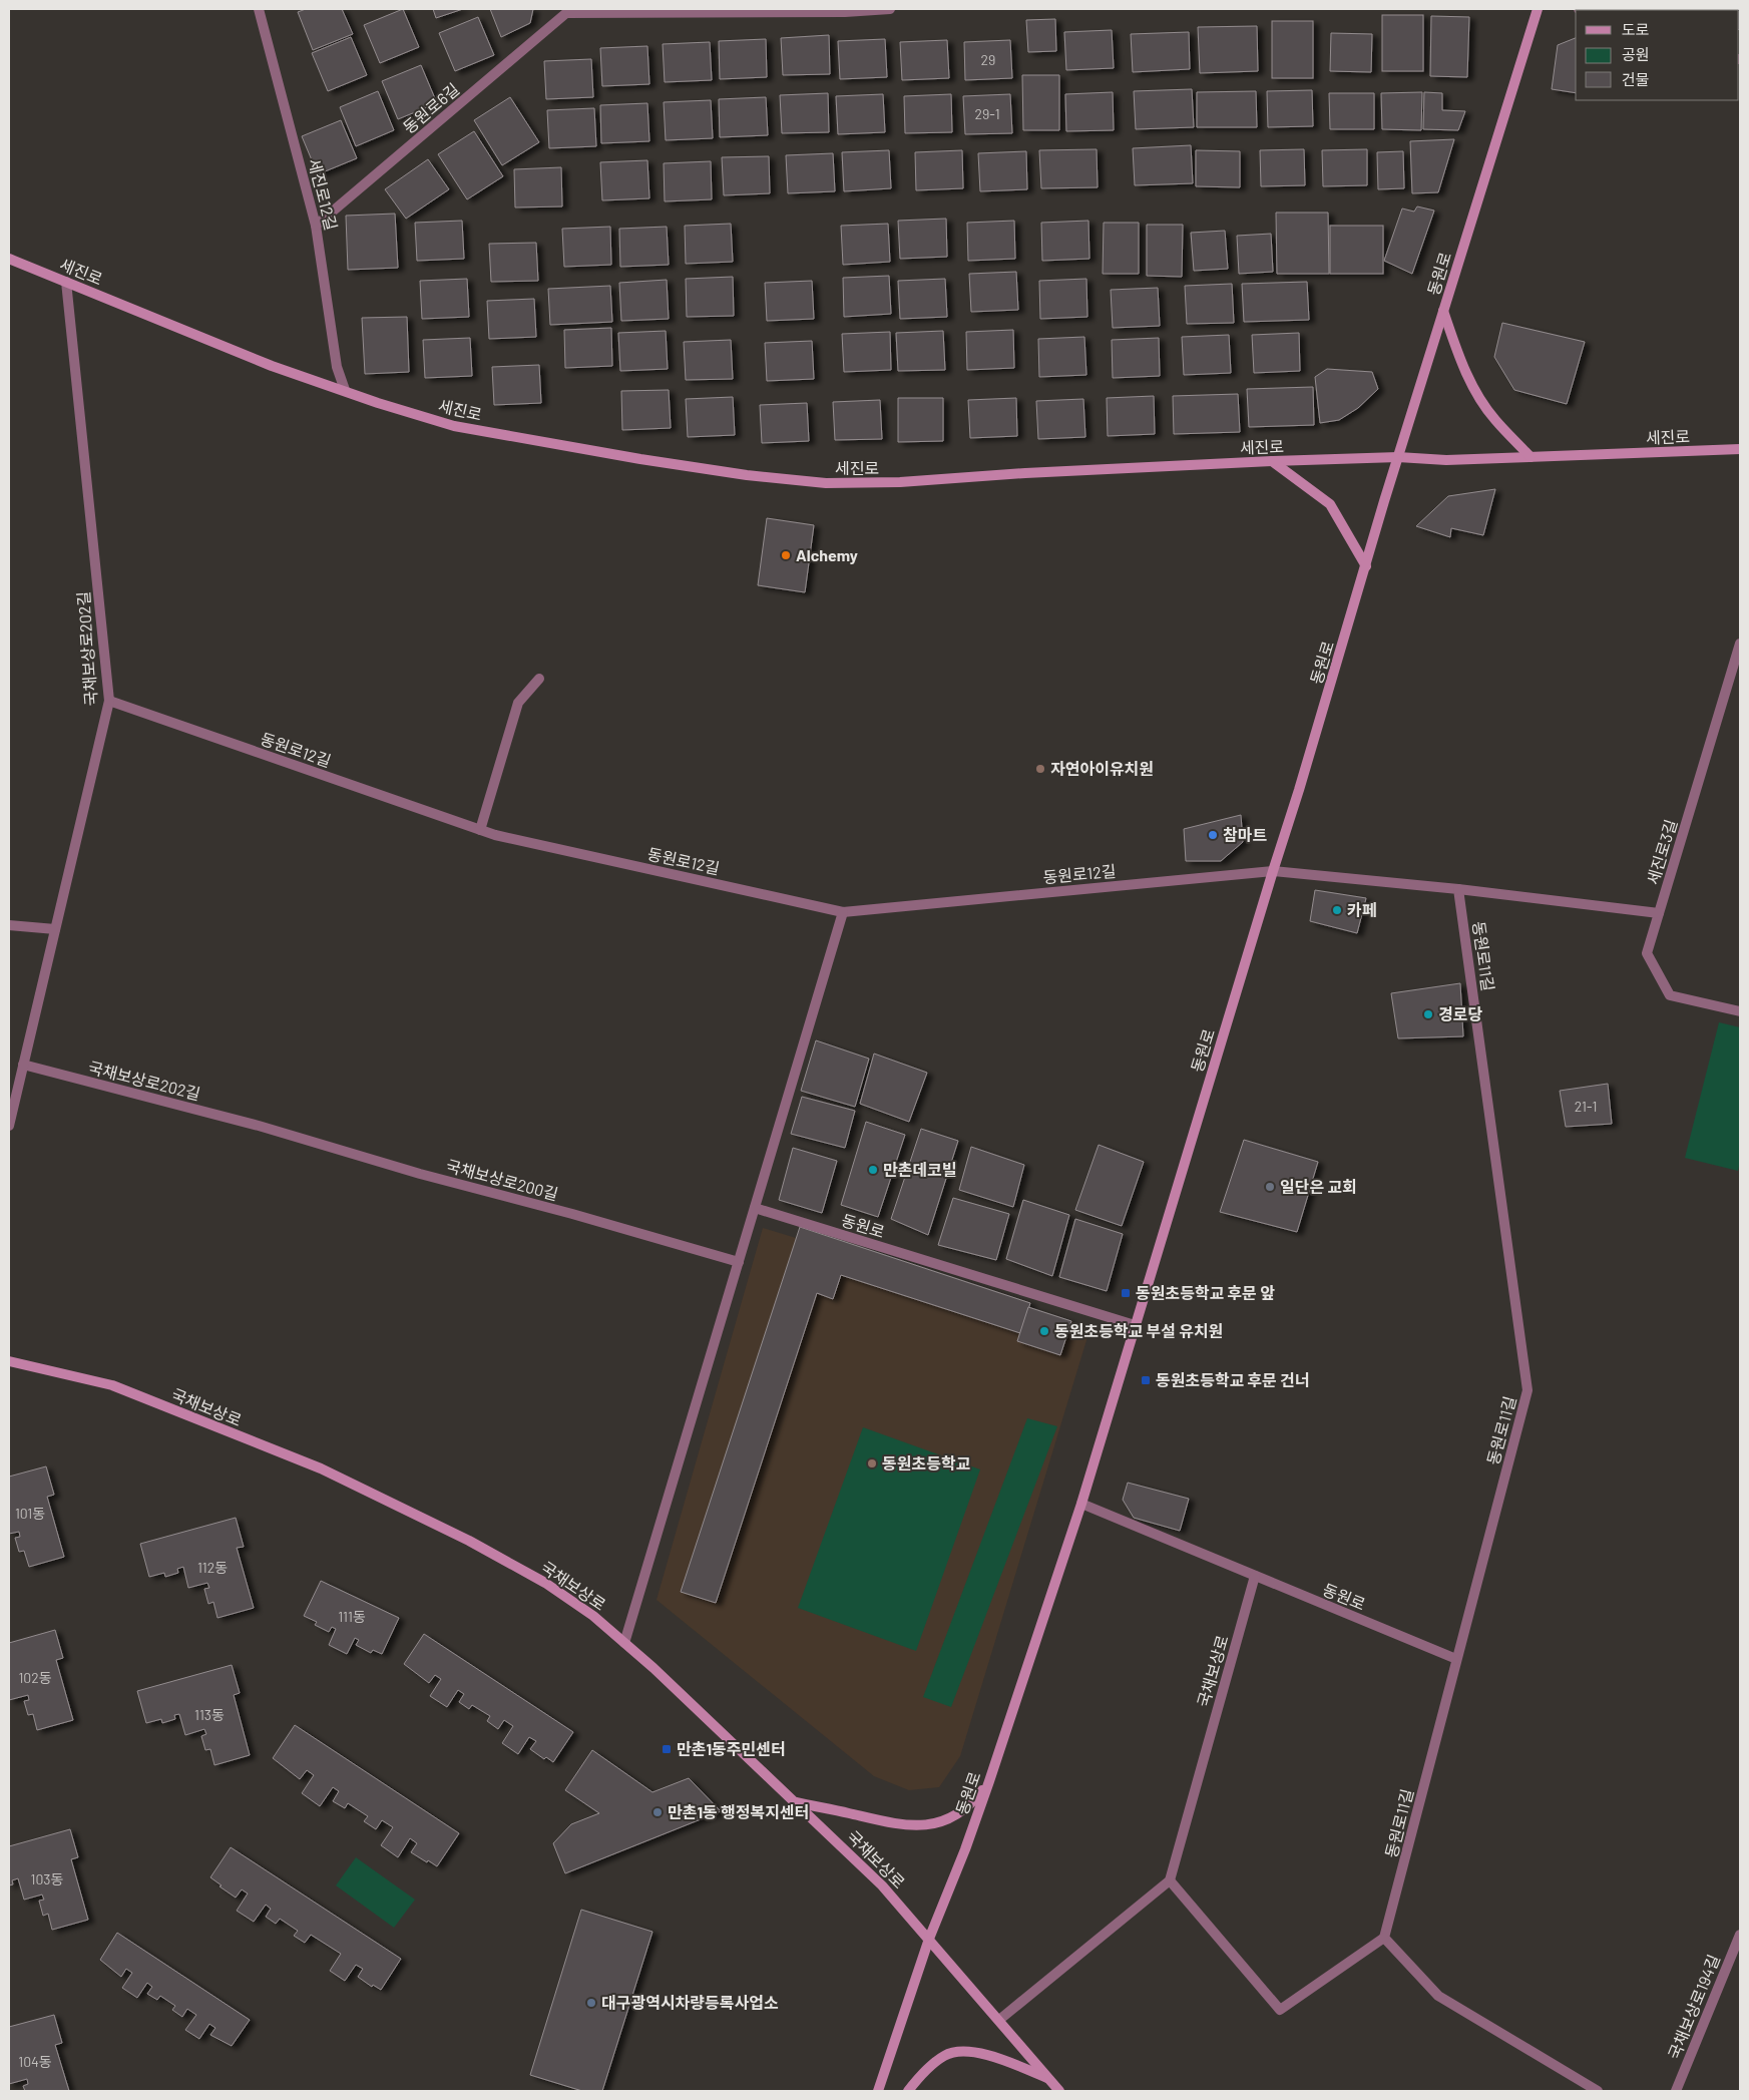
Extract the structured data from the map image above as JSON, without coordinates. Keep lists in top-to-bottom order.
{
  "streets": {
    "main road": ["세진로", "동원로", "국채보상로"],
    "street": [
      "동원로6길",
      "세진로12길",
      "국채보상로202길",
      "동원로12길",
      "세진로3길",
      "동원로11길",
      "국채보상로200길",
      "국채보상로194길"
    ]
  },
  "crossings": [
    ["동원로6길", "세진로12길"],
    ["세진로12길", "세진로"],
    ["세진로", "동원로"],
    ["세진로", "국채보상로202길"],
    ["동원로", "동원로12길"],
    ["동원로", "동원로11길"],
    ["동원로", "국채보상로"],
    ["국채보상로202길", "동원로12길"],
    ["국채보상로202길", "국채보상로200길"]
  ],
  "places": {
    "other": [
      "Alchemy",
      "자연아이유치원",
      "참마트",
      "카페",
      "경로당",
      "만촌데코빌",
      "일단은 교회",
      "동원초등학교 부설 유치원",
      "동원초등학교",
      "만촌1동 행정복지센터",
      "대구광역시차량등록사업소"
    ],
    "transit": ["동원초등학교 후문 앞", "동원초등학교 후문 건너", "만촌1동주민센터"]
  },
  "house_numbers": [
    "29",
    "29-1",
    "21-1",
    "101동",
    "112동",
    "111동",
    "102동",
    "113동",
    "103동",
    "104동"
  ],
  "legend": ["도로", "공원", "건물"]
}
